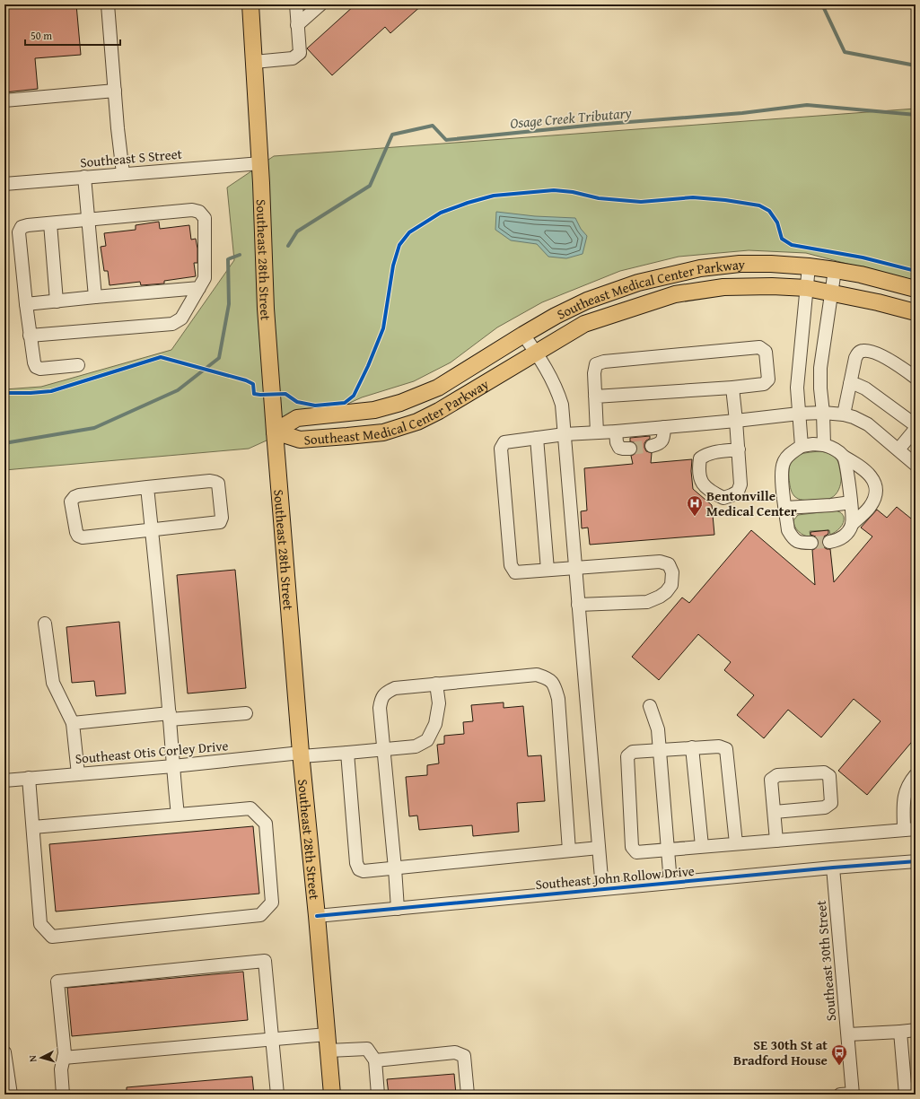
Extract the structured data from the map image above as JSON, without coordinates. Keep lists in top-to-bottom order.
{
  "streets": {
    "main road": ["Southeast 28th Street", "Southeast Medical Center Parkway"],
    "street": [
      "Southeast S Street",
      "Southeast Otis Corley Drive",
      "Southeast John Rollow Drive",
      "Southeast 30th Street"
    ]
  },
  "crossings": [
    ["Southeast S Street", "Southeast 28th Street"],
    ["Southeast 28th Street", "Southeast Medical Center Parkway"],
    ["Southeast 28th Street", "Southeast Otis Corley Drive"],
    ["Southeast 28th Street", "Southeast John Rollow Drive"],
    ["Southeast John Rollow Drive", "Southeast 30th Street"]
  ],
  "water": ["Osage Creek Tributary"],
  "places": {
    "hospital": ["Bentonville Medical Center"],
    "bus stop": ["SE 30th St at Bradford House"]
  },
  "scale_bar": "50 m",
  "north": "left"
}
